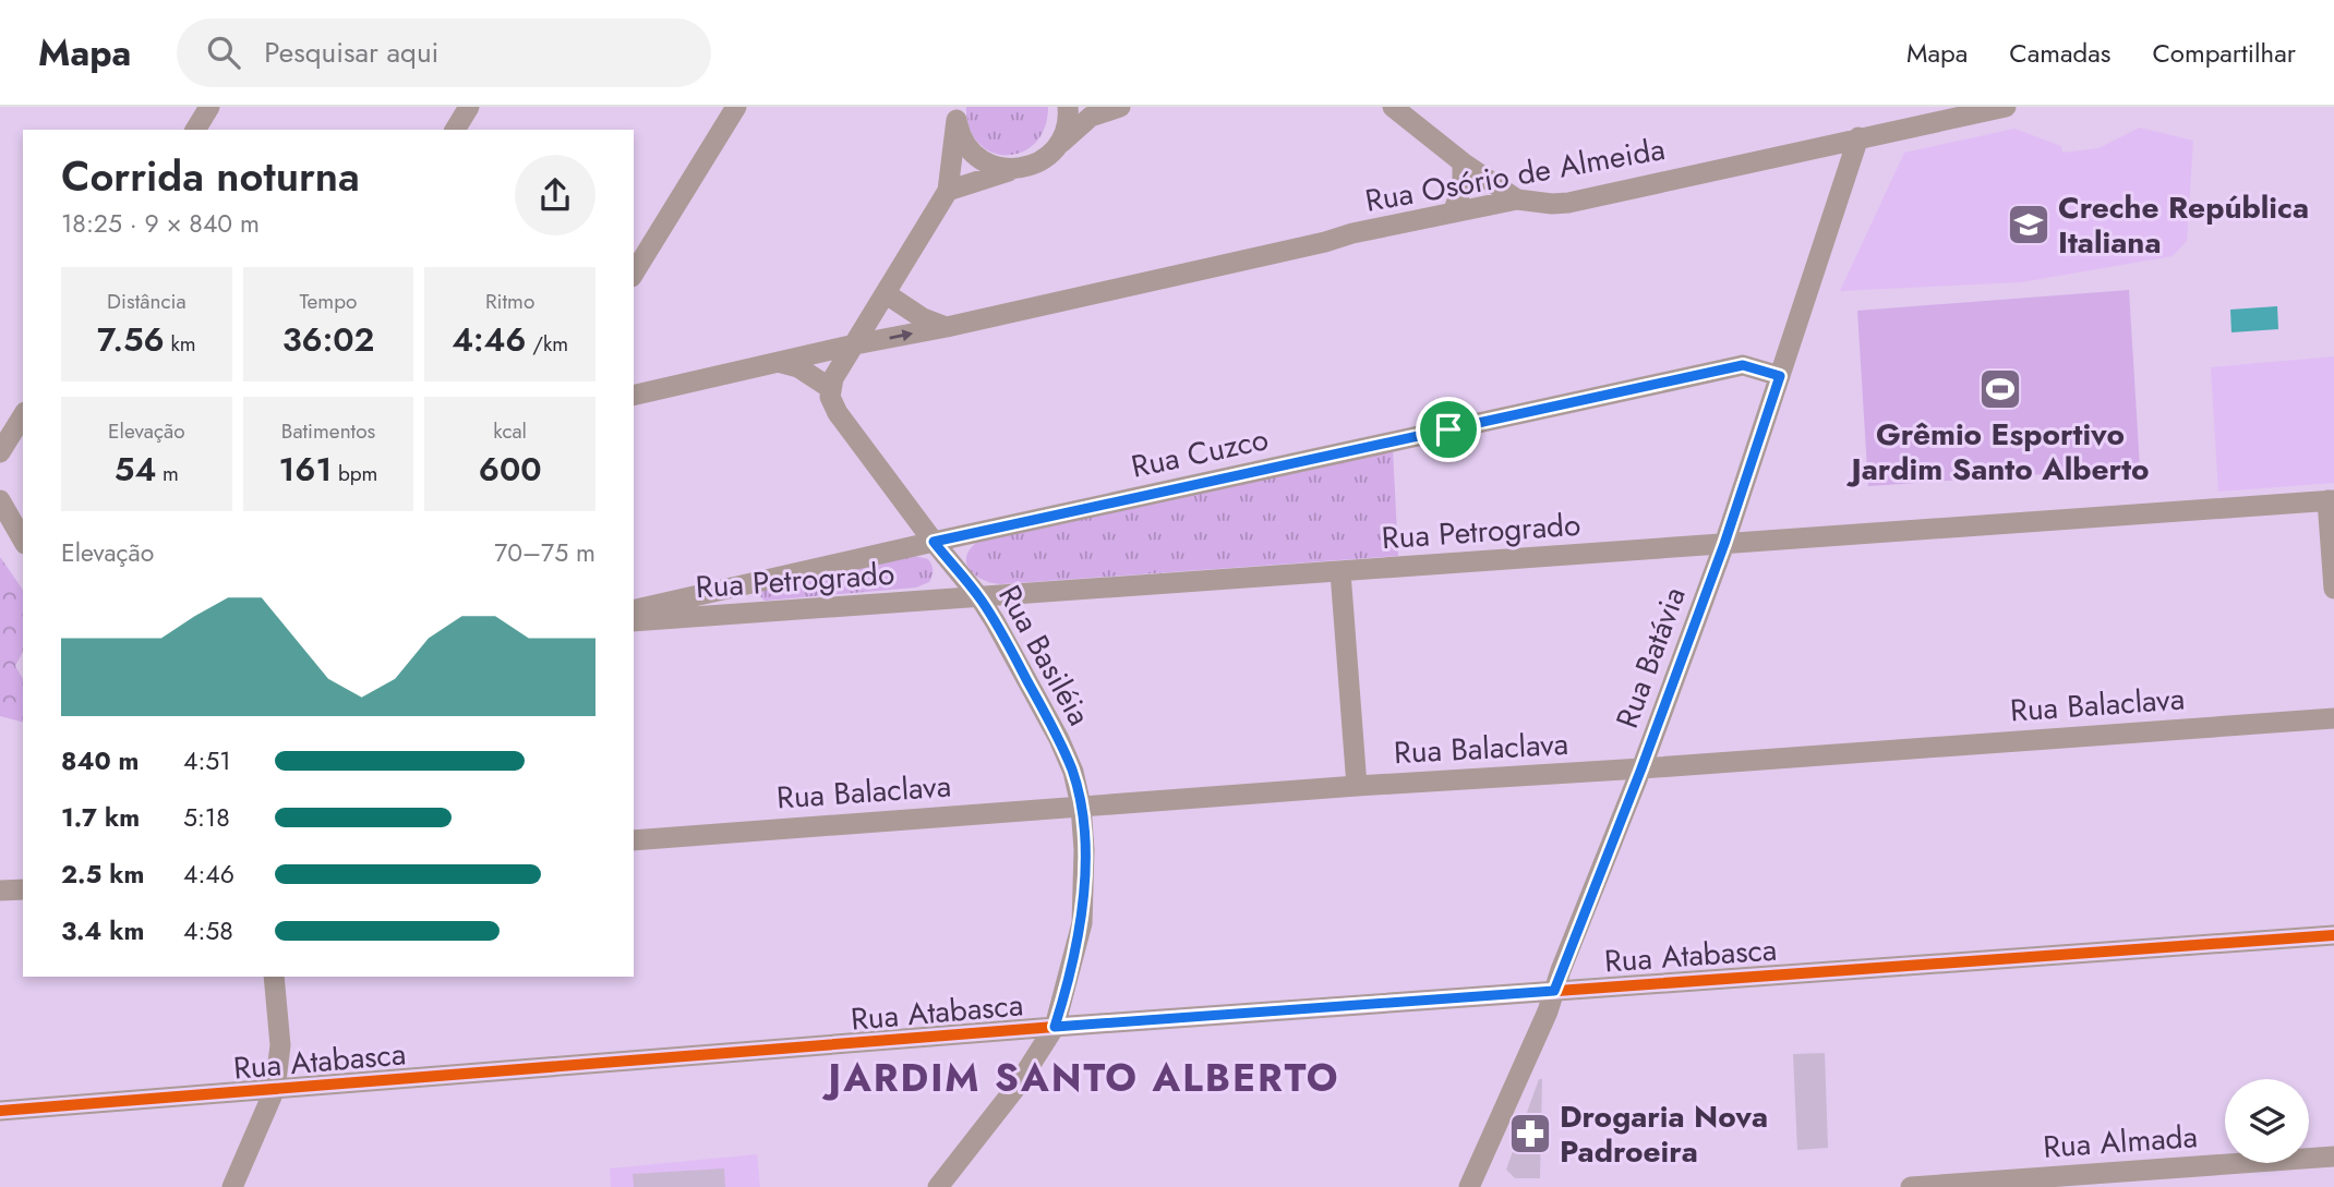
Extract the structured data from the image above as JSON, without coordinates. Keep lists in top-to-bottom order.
{
  "streets": {
    "street": [
      "Rua Osório de Almeida",
      "Rua Cuzco",
      "Rua Petrogrado",
      "Rua Basiléia",
      "Rua Batávia",
      "Rua Balaclava",
      "Rua Atabasca",
      "Rua Almada"
    ]
  },
  "crossings": [
    ["Rua Osório de Almeida", "Rua Batávia"],
    ["Rua Cuzco", "Rua Basiléia"],
    ["Rua Cuzco", "Rua Batávia"],
    ["Rua Petrogrado", "Rua Basiléia"],
    ["Rua Petrogrado", "Rua Batávia"],
    ["Rua Basiléia", "Rua Balaclava"],
    ["Rua Basiléia", "Rua Atabasca"],
    ["Rua Batávia", "Rua Balaclava"],
    ["Rua Batávia", "Rua Atabasca"]
  ],
  "districts": ["JARDIM SANTO ALBERTO"],
  "places": {
    "school or university": ["Creche República Italiana"],
    "sports": ["Grêmio Esportivo Jardim Santo Alberto"],
    "pharmacy": ["Drogaria Nova Padroeira"]
  },
  "page": {
    "header": "Mapa",
    "search": "Pesquisar aqui",
    "nav": ["Mapa", "Camadas", "Compartilhar"],
    "heading": ["Corrida noturna", "18:25 · 9 × 840 m"],
    "stats": [
      ["Distância", "7.56 km"],
      ["Tempo", "36:02"],
      ["Ritmo", "4:46 /km"],
      ["Elevação", "54 m"],
      ["Batimentos", "161 bpm"],
      ["kcal", "600"]
    ],
    "chart": ["Elevação", "70–75 m"],
    "list": [
      {
        "name": "840 m",
        "note": "4:51"
      },
      {
        "name": "1.7 km",
        "note": "5:18"
      },
      {
        "name": "2.5 km",
        "note": "4:46"
      },
      {
        "name": "3.4 km",
        "note": "4:58"
      }
    ]
  }
}
